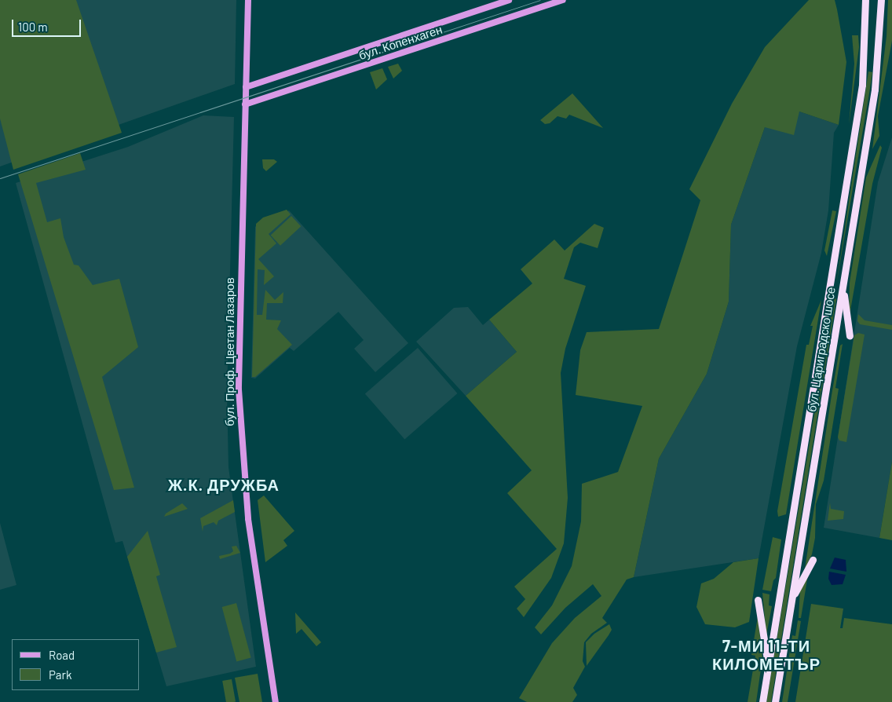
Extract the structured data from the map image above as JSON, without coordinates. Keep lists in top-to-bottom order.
{
  "streets": {
    "highway": ["бул. Цариградско шосе"],
    "main road": ["бул. Копенхаген", "бул. Проф. Цветан Лазаров"]
  },
  "crossings": [
    ["бул. Копенхаген", "бул. Проф. Цветан Лазаров"]
  ],
  "districts": ["Ж.К. ДРУЖБА", "7-МИ 11-ТИ КИЛОМЕТЪР"],
  "legend": ["Road", "Park"],
  "scale_bar": "100 m"
}
